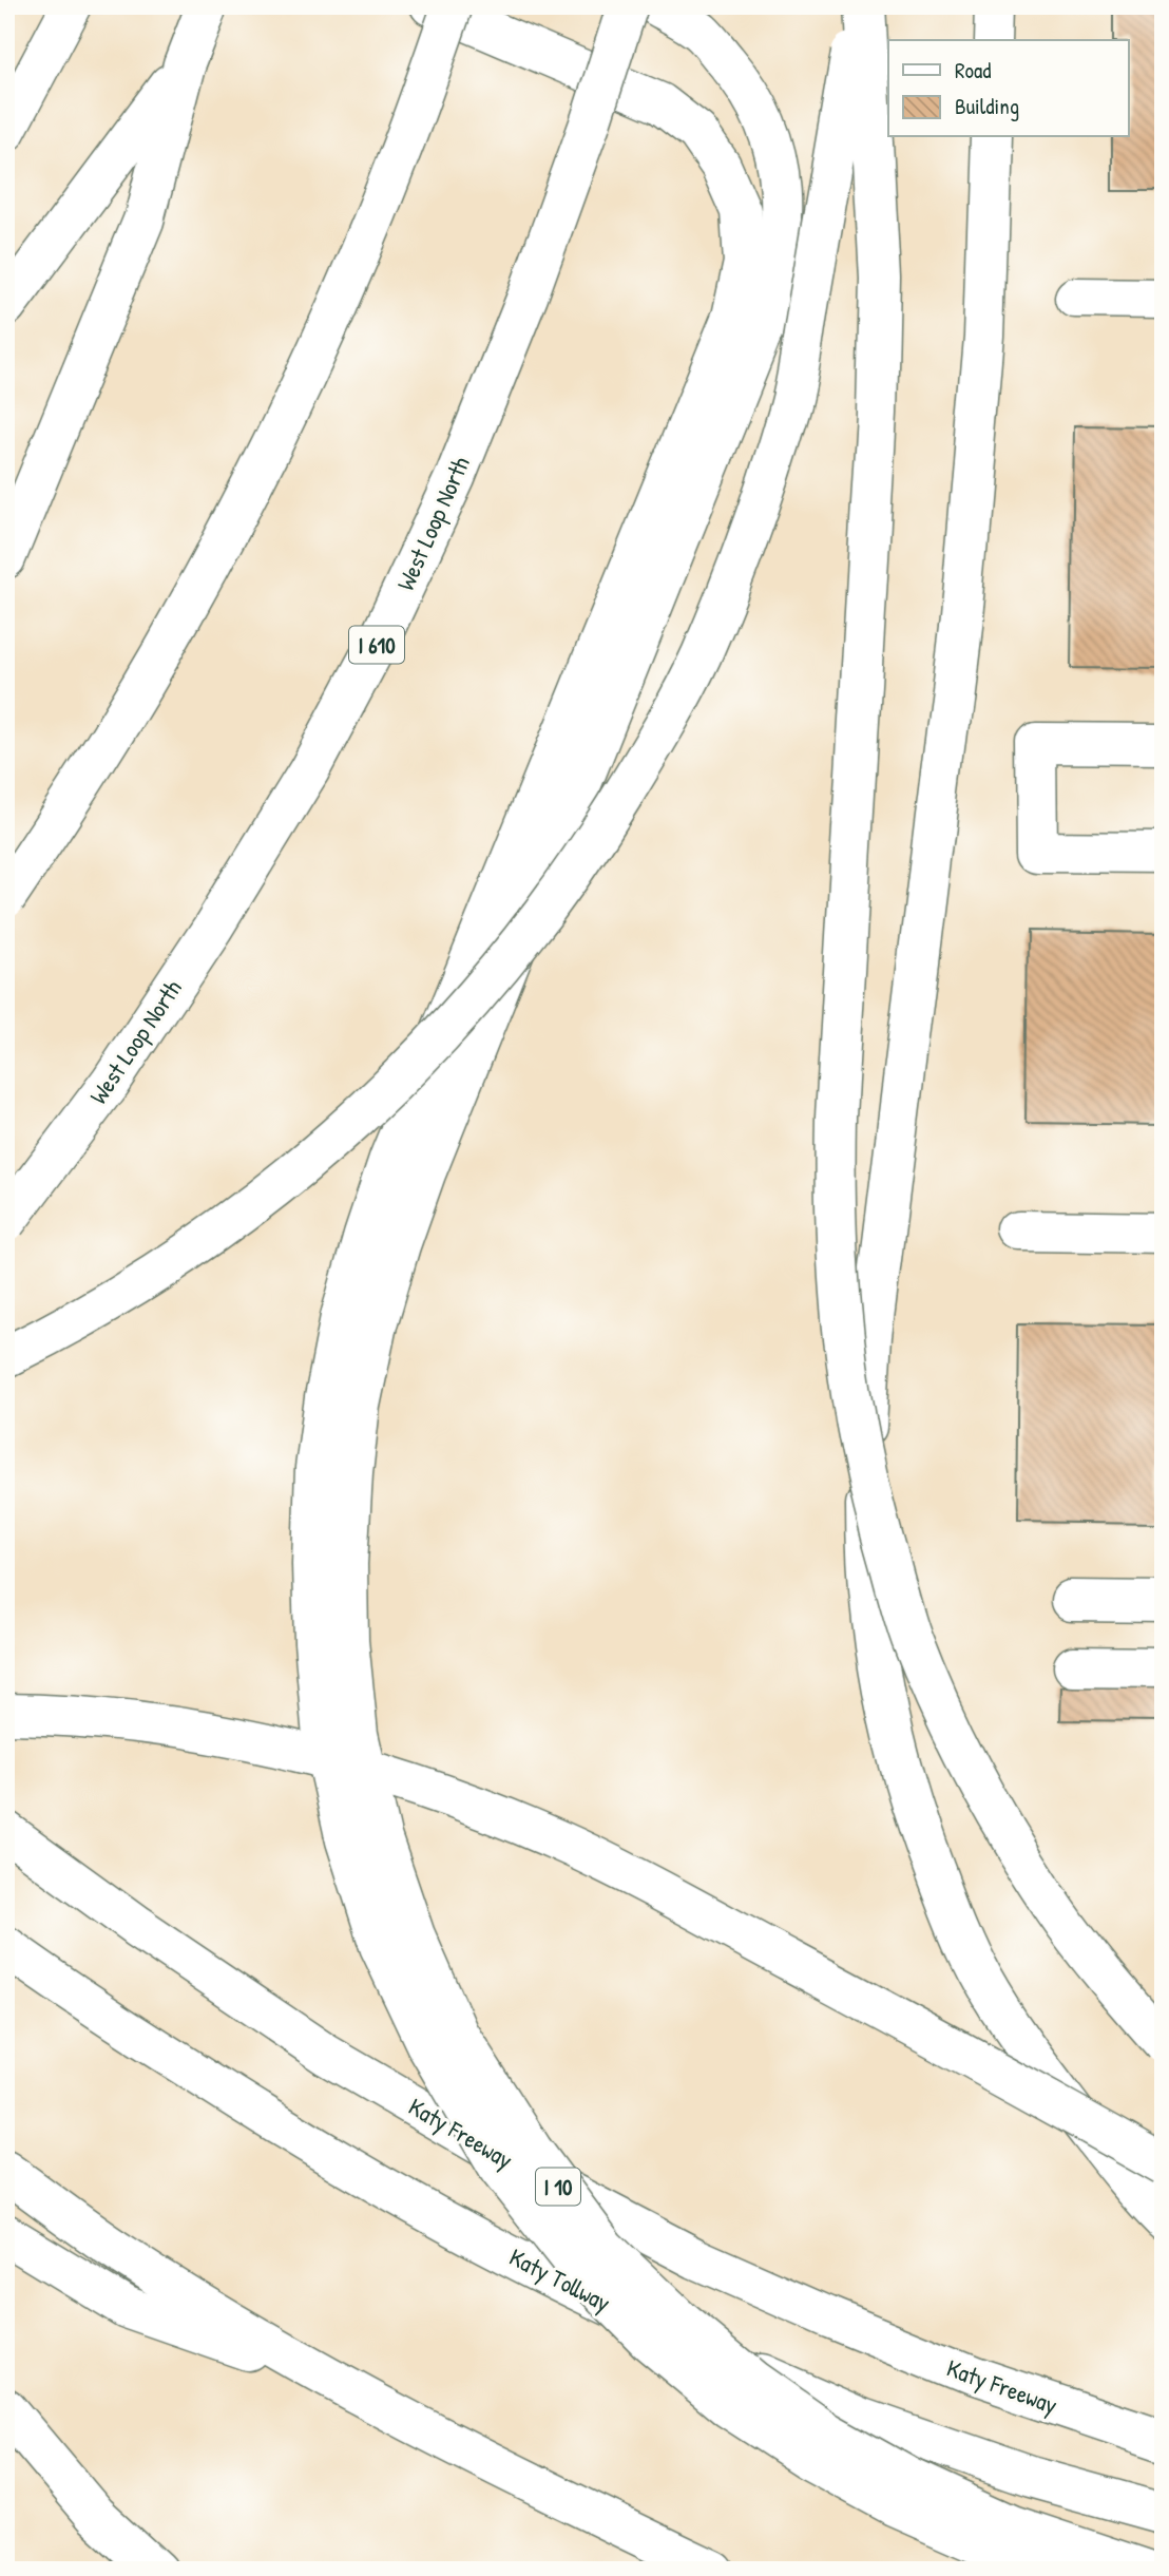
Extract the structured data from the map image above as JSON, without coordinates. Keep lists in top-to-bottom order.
{
  "streets": {
    "main road": [
      "West Loop North",
      "I 610",
      "Katy Freeway",
      "I 10",
      "Katy Tollway"
    ]
  },
  "legend": ["Road", "Building"]
}
